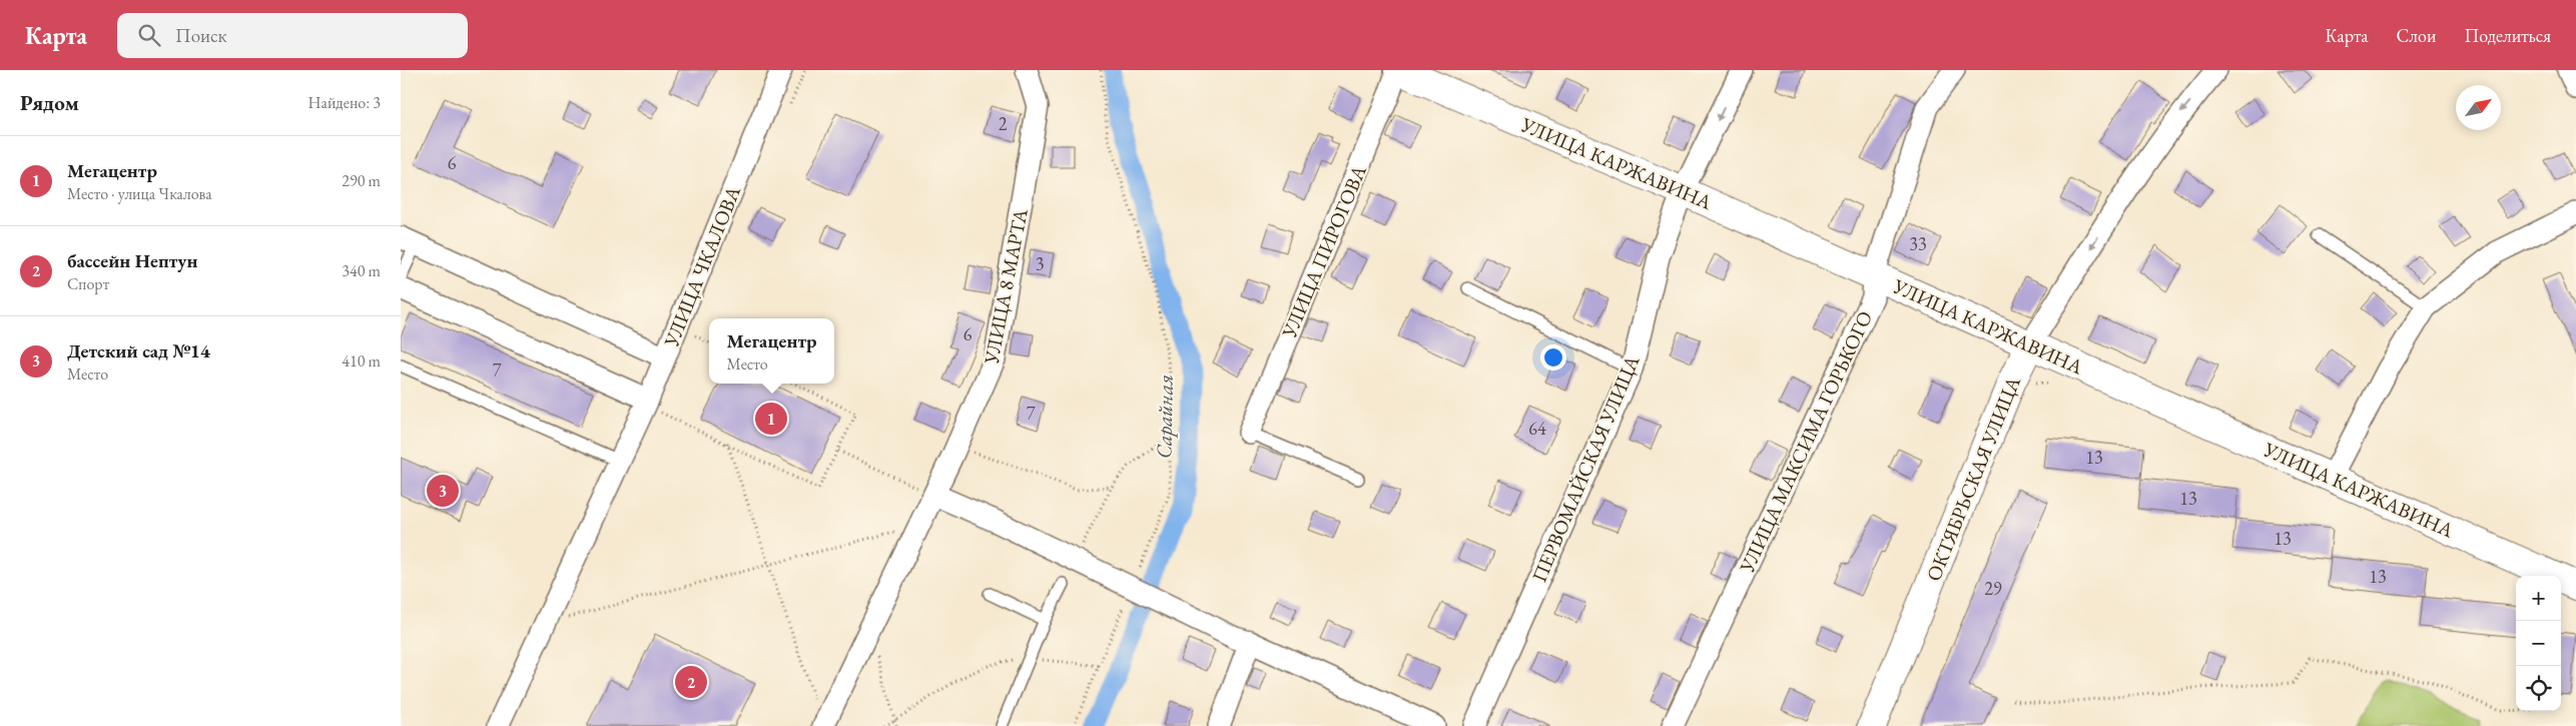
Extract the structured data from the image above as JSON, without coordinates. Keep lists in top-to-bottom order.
{
  "streets": {
    "street": [
      "УЛИЦА КАРЖАВИНА",
      "УЛИЦА ПИРОГОВА",
      "УЛИЦА ЧКАЛОВА",
      "УЛИЦА 8 МАРТА",
      "УЛИЦА МАКСИМА ГОРЬКОГО",
      "ПЕРВОМАЙСКАЯ УЛИЦА",
      "ОКТЯБРЬСКАЯ УЛИЦА"
    ]
  },
  "crossings": [
    ["УЛИЦА КАРЖАВИНА", "УЛИЦА ПИРОГОВА"],
    ["УЛИЦА КАРЖАВИНА", "УЛИЦА МАКСИМА ГОРЬКОГО"],
    ["УЛИЦА КАРЖАВИНА", "ПЕРВОМАЙСКАЯ УЛИЦА"],
    ["УЛИЦА КАРЖАВИНА", "ОКТЯБРЬСКАЯ УЛИЦА"]
  ],
  "one_way": ["ОКТЯБРЬСКАЯ УЛИЦА"],
  "water": ["Сарайная"],
  "house_numbers": [
    "2",
    "6",
    "33",
    "3",
    "6",
    "7",
    "7",
    "64",
    "13",
    "13",
    "13",
    "13",
    "29"
  ],
  "north": "top right",
  "page": {
    "header": "Карта",
    "search": "Поиск",
    "nav": ["Карта", "Слои", "Поделиться"],
    "heading": ["Рядом", "Найдено: 3"],
    "list": [
      {
        "mark": "1",
        "name": "Мегацентр",
        "note": "Место · улица Чкалова",
        "value": "290 m"
      },
      {
        "mark": "2",
        "name": "бассейн Нептун",
        "note": "Спорт",
        "value": "340 m"
      },
      {
        "mark": "3",
        "name": "Детский сад №14",
        "note": "Место",
        "value": "410 m"
      }
    ],
    "popup": ["Мегацентр", "Место"],
    "pins": ["1", "3", "2"],
    "map_buttons": ["+", "−"]
  }
}
